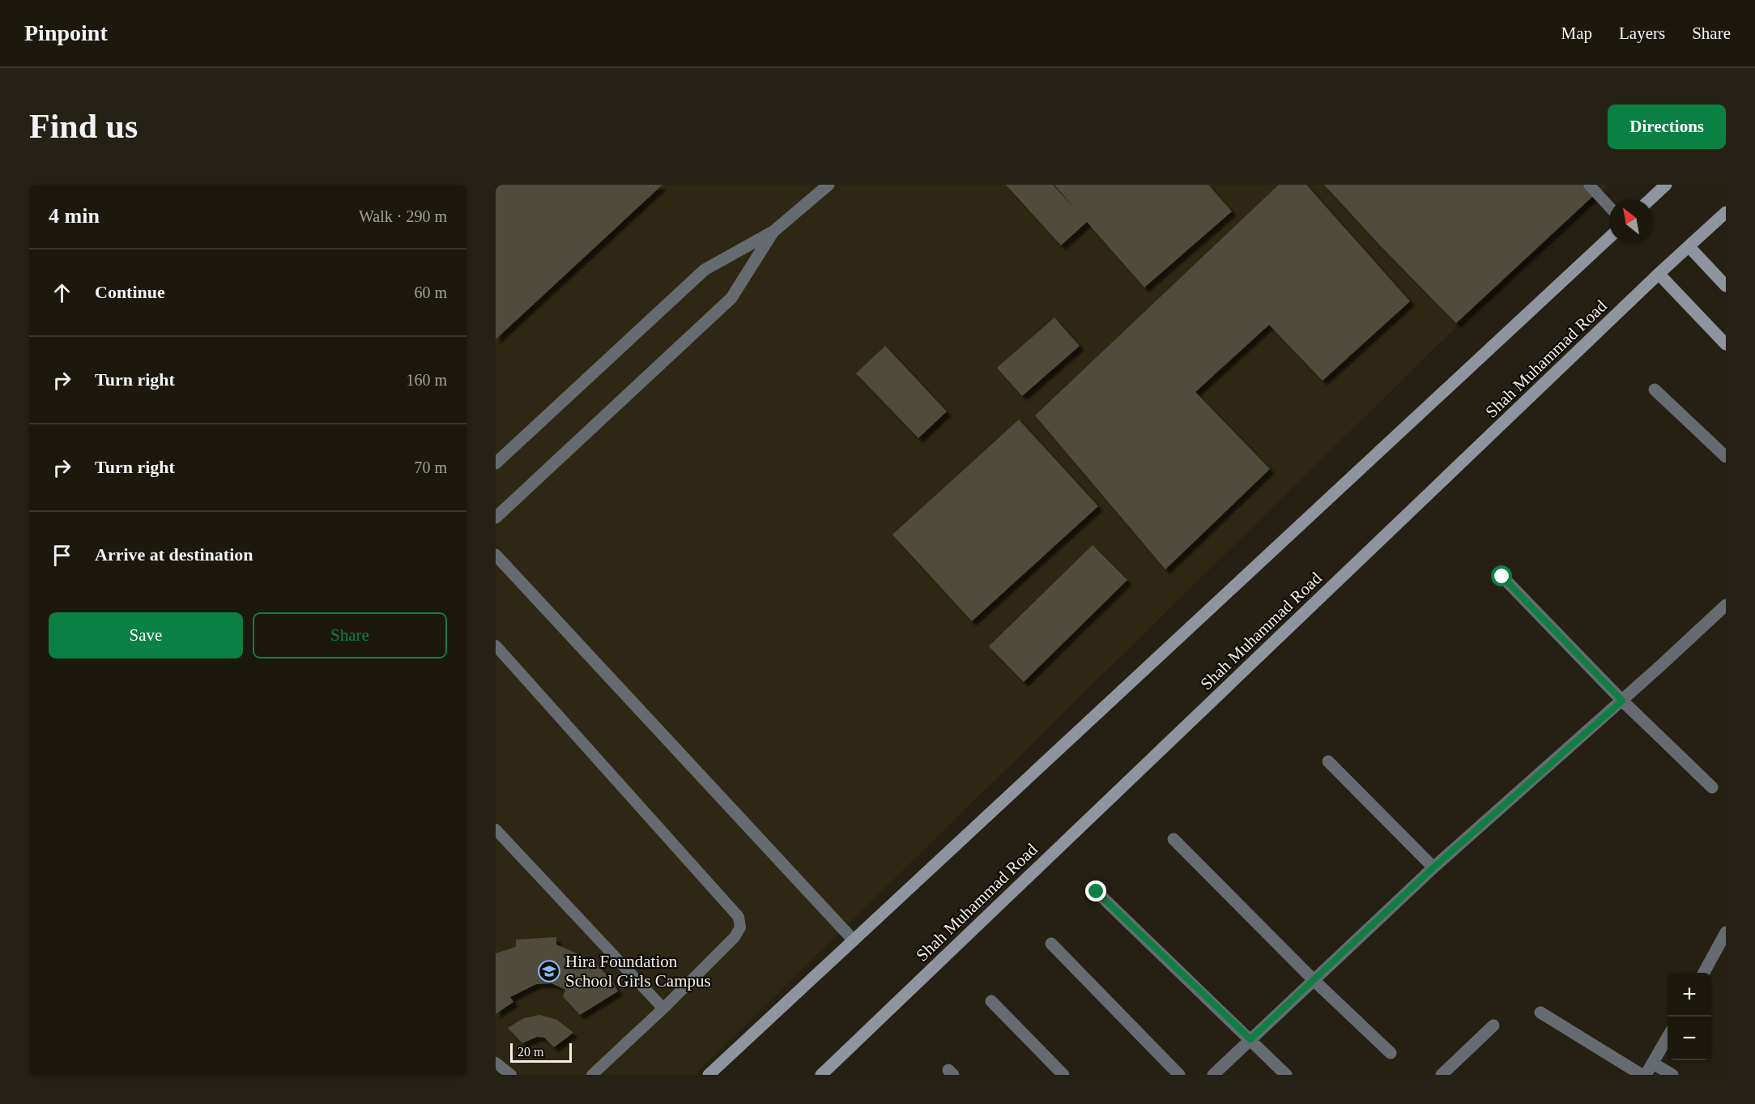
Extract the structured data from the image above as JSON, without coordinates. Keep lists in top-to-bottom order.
{
  "streets": {
    "street": ["Shah Muhammad Road"]
  },
  "places": {
    "school or university": ["Hira Foundation School Girls Campus"]
  },
  "scale_bar": "20 m",
  "north": "top left",
  "page": {
    "header": "Pinpoint",
    "nav": ["Map", "Layers", "Share"],
    "buttons": [
      "Directions",
      ["Save", "Share"]
    ],
    "title": "Find us",
    "heading": ["4 min", "Walk · 290 m"],
    "list": [
      ["Continue", "60 m"],
      ["Turn right", "160 m"],
      ["Turn right", "70 m"],
      "Arrive at destination"
    ],
    "map_buttons": ["+", "−"],
    "scale": "20 m"
  }
}
